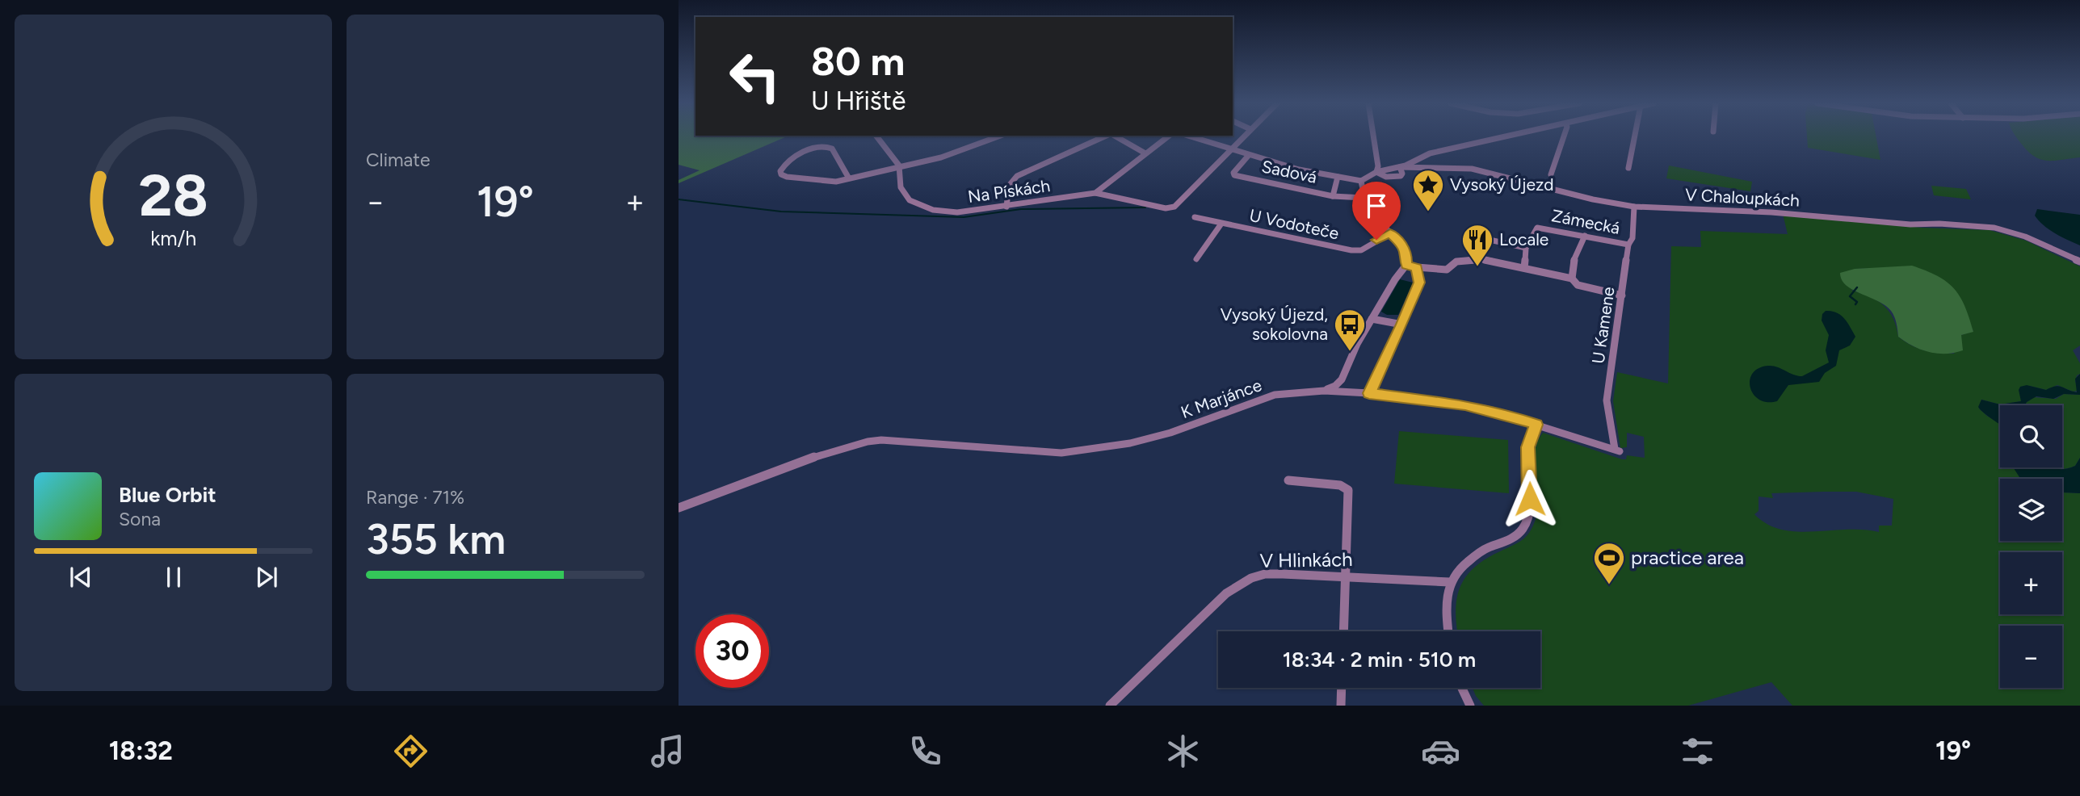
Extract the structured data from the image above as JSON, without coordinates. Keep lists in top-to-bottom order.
{
  "streets": {
    "street": [
      "Sadová",
      "Na Pískách",
      "V Chaloupkách",
      "Zámecká",
      "U Vodoteče",
      "U Kamene",
      "K Marjánce",
      "V Hlinkách"
    ]
  },
  "crossings": [
    ["V Chaloupkách", "U Kamene"],
    ["Zámecká", "U Kamene"],
    ["U Kamene", "K Marjánce"]
  ],
  "places": {
    "place": ["Vysoký Újezd"],
    "restaurant": ["Locale"],
    "bus stop": ["Vysoký Újezd, sokolovna"],
    "sports": ["practice area"]
  },
  "page": {
    "tile": [
      "Climate",
      ["Range · 71%", "355 km"]
    ],
    "turn": ["80 m", "U Hřiště"],
    "heat": ["−", "19°", "+"],
    "map_buttons": ["+", "−"],
    "song": ["Blue Orbit", "Sona"],
    "limit": "30",
    "trip": "18:34 · 2 min · 510 m",
    "tabs": ["18:32", "19°"],
    "gauge": ["28", "km/h"]
  }
}
